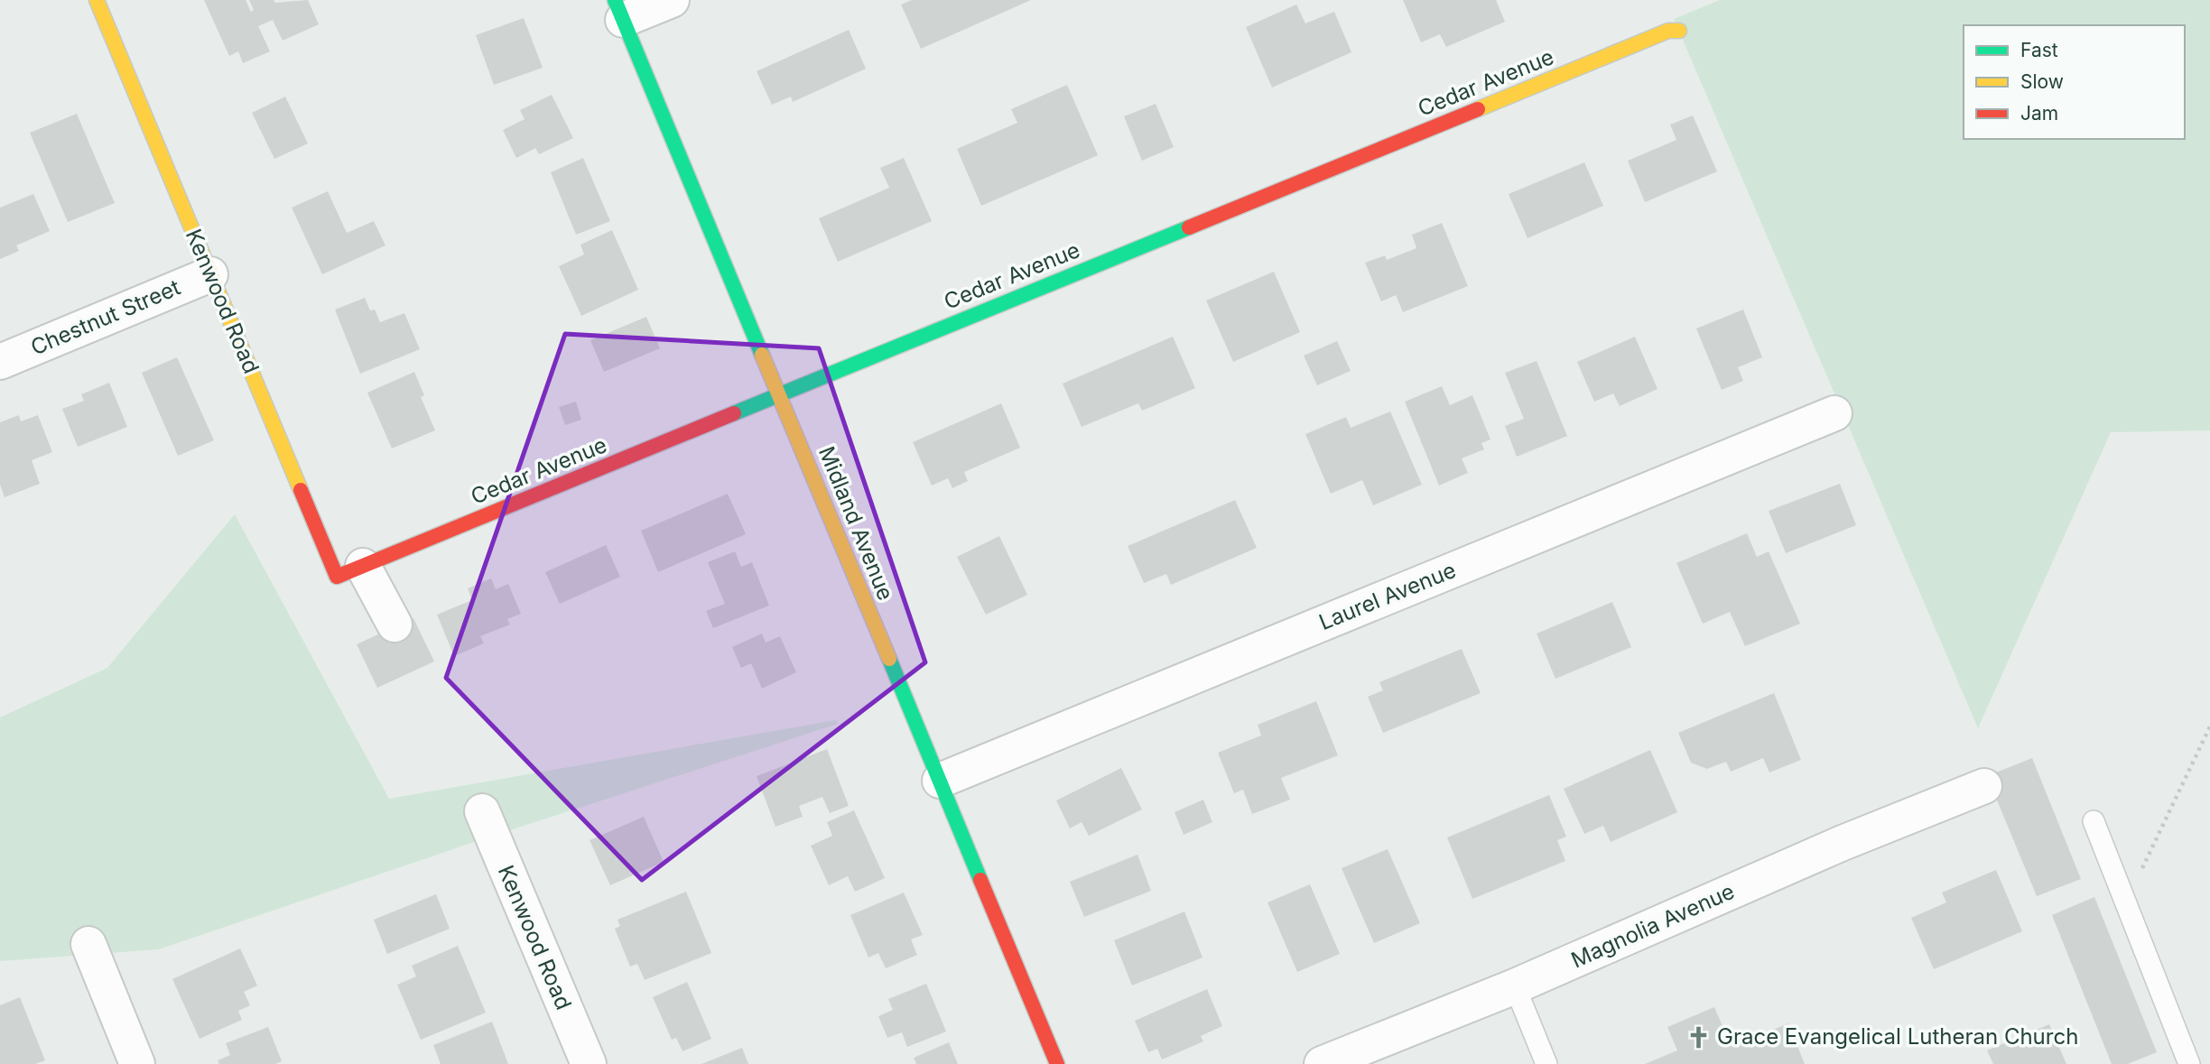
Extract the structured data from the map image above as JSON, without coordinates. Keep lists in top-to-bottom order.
{
  "streets": {
    "street": [
      "Cedar Avenue",
      "Kenwood Road",
      "Chestnut Street",
      "Midland Avenue",
      "Laurel Avenue",
      "Magnolia Avenue"
    ]
  },
  "crossings": [
    ["Cedar Avenue", "Kenwood Road"],
    ["Cedar Avenue", "Midland Avenue"],
    ["Kenwood Road", "Chestnut Street"],
    ["Midland Avenue", "Laurel Avenue"]
  ],
  "places": {
    "church": ["Grace Evangelical Lutheran Church"]
  },
  "legend": ["Fast", "Slow", "Jam"]
}
